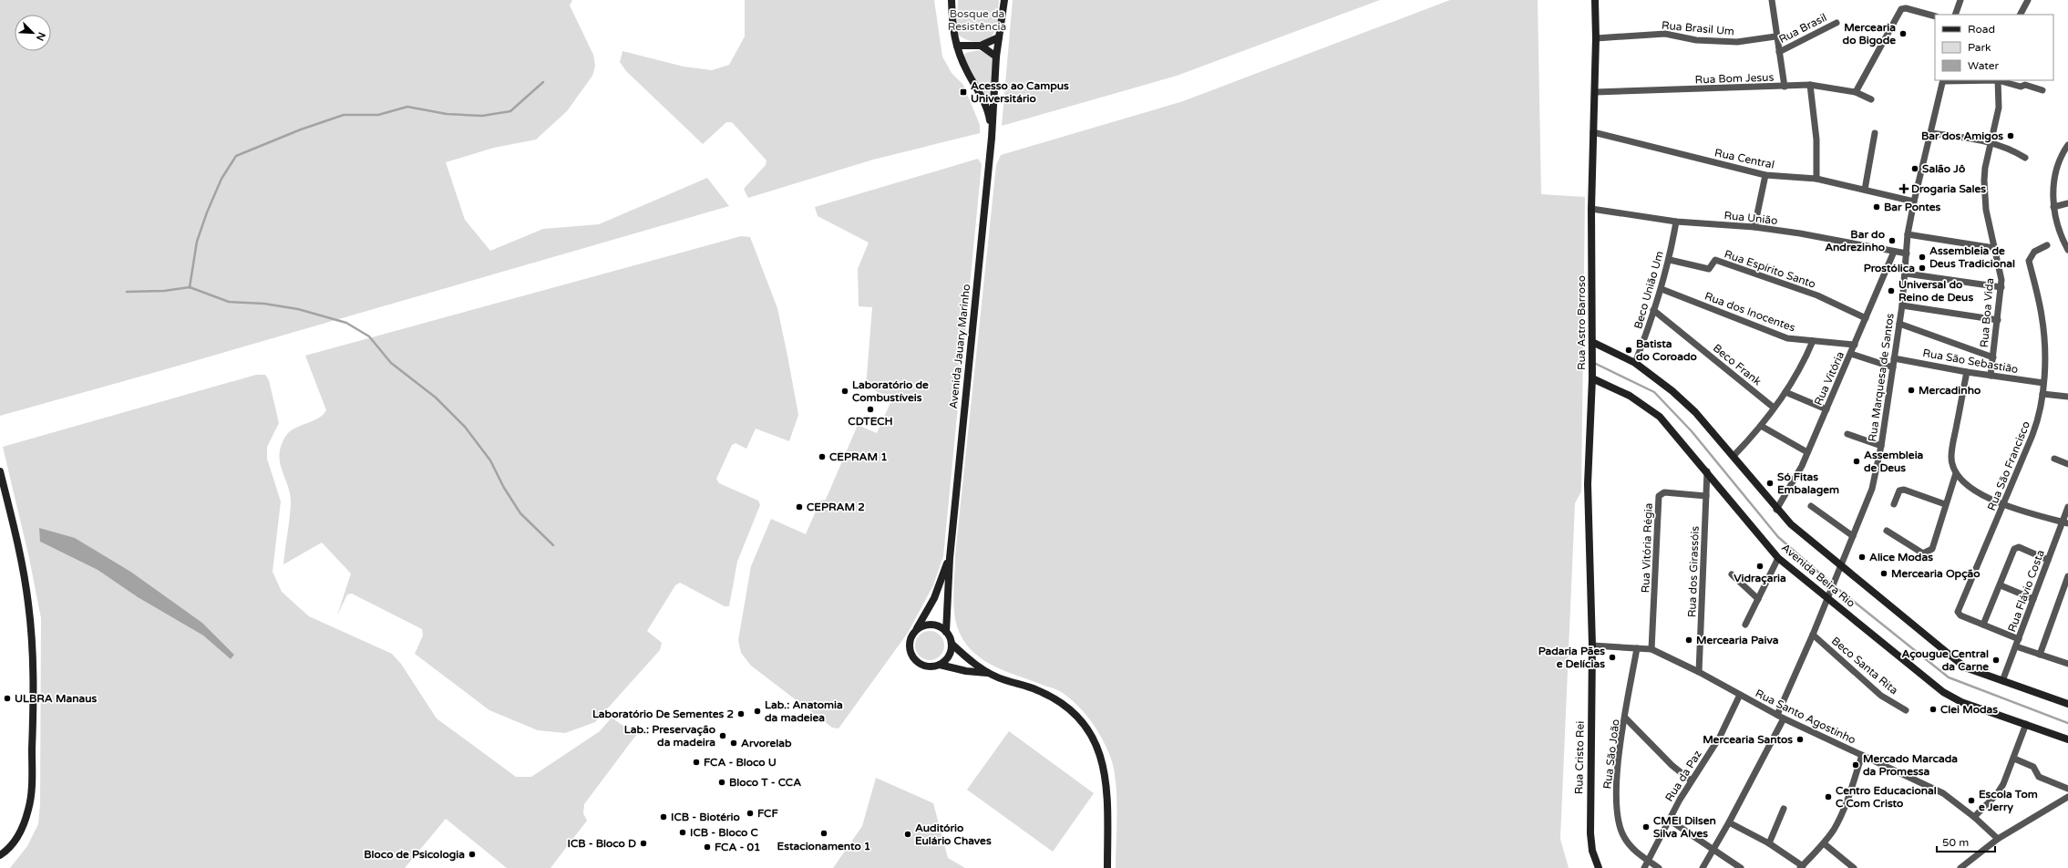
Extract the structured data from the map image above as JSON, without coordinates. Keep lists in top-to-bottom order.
{
  "streets": {
    "street": [
      "Rua Brasil Um",
      "Rua Brasil",
      "Rua Bom Jesus",
      "Rua Central",
      "Rua União",
      "Rua Espírito Santo",
      "Beco União Um",
      "Rua dos Inocentes",
      "Rua Boa Vida",
      "Rua Astro Barroso",
      "Avenida Jauary Marinho",
      "Rua São Sebastião",
      "Beco Frank",
      "Rua Marquesa de Santos",
      "Rua Vitória",
      "Rua São Francisco",
      "Rua Vitória Régia",
      "Rua dos Girassóis",
      "Avenida Beira Rio",
      "Rua Flávio Costa",
      "Beco Santa Rita",
      "Rua Santo Agostinho",
      "Rua São João",
      "Rua Cristo Rei",
      "Rua da Paz"
    ]
  },
  "crossings": [
    ["Rua Brasil Um", "Rua Astro Barroso"],
    ["Rua Bom Jesus", "Rua Astro Barroso"],
    ["Rua Central", "Rua Astro Barroso"],
    ["Rua Central", "Rua Marquesa de Santos"],
    ["Rua União", "Beco União Um"],
    ["Rua União", "Rua Astro Barroso"],
    ["Rua União", "Rua Marquesa de Santos"],
    ["Rua União", "Rua Vitória"],
    ["Rua Espírito Santo", "Beco União Um"],
    ["Rua Espírito Santo", "Rua Vitória"],
    ["Beco União Um", "Rua dos Inocentes"],
    ["Beco União Um", "Beco Frank"],
    ["Beco União Um", "Avenida Beira Rio"],
    ["Rua dos Inocentes", "Rua Vitória"],
    ["Rua Boa Vida", "Rua São Sebastião"],
    ["Rua Astro Barroso", "Avenida Beira Rio"],
    ["Rua Astro Barroso", "Rua Santo Agostinho"],
    ["Rua Astro Barroso", "Rua Cristo Rei"],
    ["Rua São Sebastião", "Rua Marquesa de Santos"],
    ["Rua São Sebastião", "Rua São Francisco"],
    ["Rua Marquesa de Santos", "Avenida Beira Rio"],
    ["Rua Marquesa de Santos", "Beco Santa Rita"],
    ["Rua Marquesa de Santos", "Rua Santo Agostinho"],
    ["Rua Vitória", "Avenida Beira Rio"],
    ["Rua Vitória Régia", "Rua dos Girassóis"],
    ["Rua Vitória Régia", "Rua Santo Agostinho"],
    ["Rua dos Girassóis", "Avenida Beira Rio"],
    ["Rua dos Girassóis", "Rua Santo Agostinho"],
    ["Avenida Beira Rio", "Rua Flávio Costa"],
    ["Rua Santo Agostinho", "Rua São João"],
    ["Rua Santo Agostinho", "Rua Cristo Rei"],
    ["Rua Santo Agostinho", "Rua da Paz"],
    ["Rua São João", "Rua da Paz"]
  ],
  "parks": ["Bosque da Resistência"],
  "places": {
    "other": [
      "Mercearia do Bigode",
      "Bar dos Amigos",
      "Salão Jô",
      "Bar Pontes",
      "Bar do Andrezinho",
      "Assembleia de Deus Tradicional",
      "Prostólica",
      "Universal do Reino de Deus",
      "Batista do Coroado",
      "Mercadinho",
      "Laboratório de Combustíveis",
      "CDTECH",
      "CEPRAM 1",
      "Assembleia de Deus",
      "Só Fitas Embalagem",
      "CEPRAM 2",
      "Alice Modas",
      "Vidraçaria",
      "Mercearia Opção",
      "Mercearia Paiva",
      "Padaria Pães e Delícias",
      "Açougue Central da Carne",
      "ULBRA Manaus",
      "Clei Modas",
      "Lab.: Anatomia da madeiea",
      "Laboratório De Sementes 2",
      "Lab.: Preservação da madeira",
      "Mercearia Santos",
      "Arvorelab",
      "FCA - Bloco U",
      "Mercado Marcada da Promessa",
      "Bloco T - CCA",
      "Centro Educacional C Com Cristo",
      "Escola Tom e Jerry",
      "FCF",
      "ICB - Biotério",
      "CMEI Dilsen Silva Alves",
      "ICB - Bloco C",
      "Estacionamento 1",
      "Auditório Eulário Chaves",
      "ICB - Bloco D",
      "FCA - 01",
      "Bloco de Psicologia"
    ],
    "transit": ["Acesso ao Campus Universitário"],
    "health": ["Drogaria Sales"]
  },
  "legend": ["Road", "Park", "Water"],
  "scale_bar": "50 m",
  "north": "bottom right"
}
